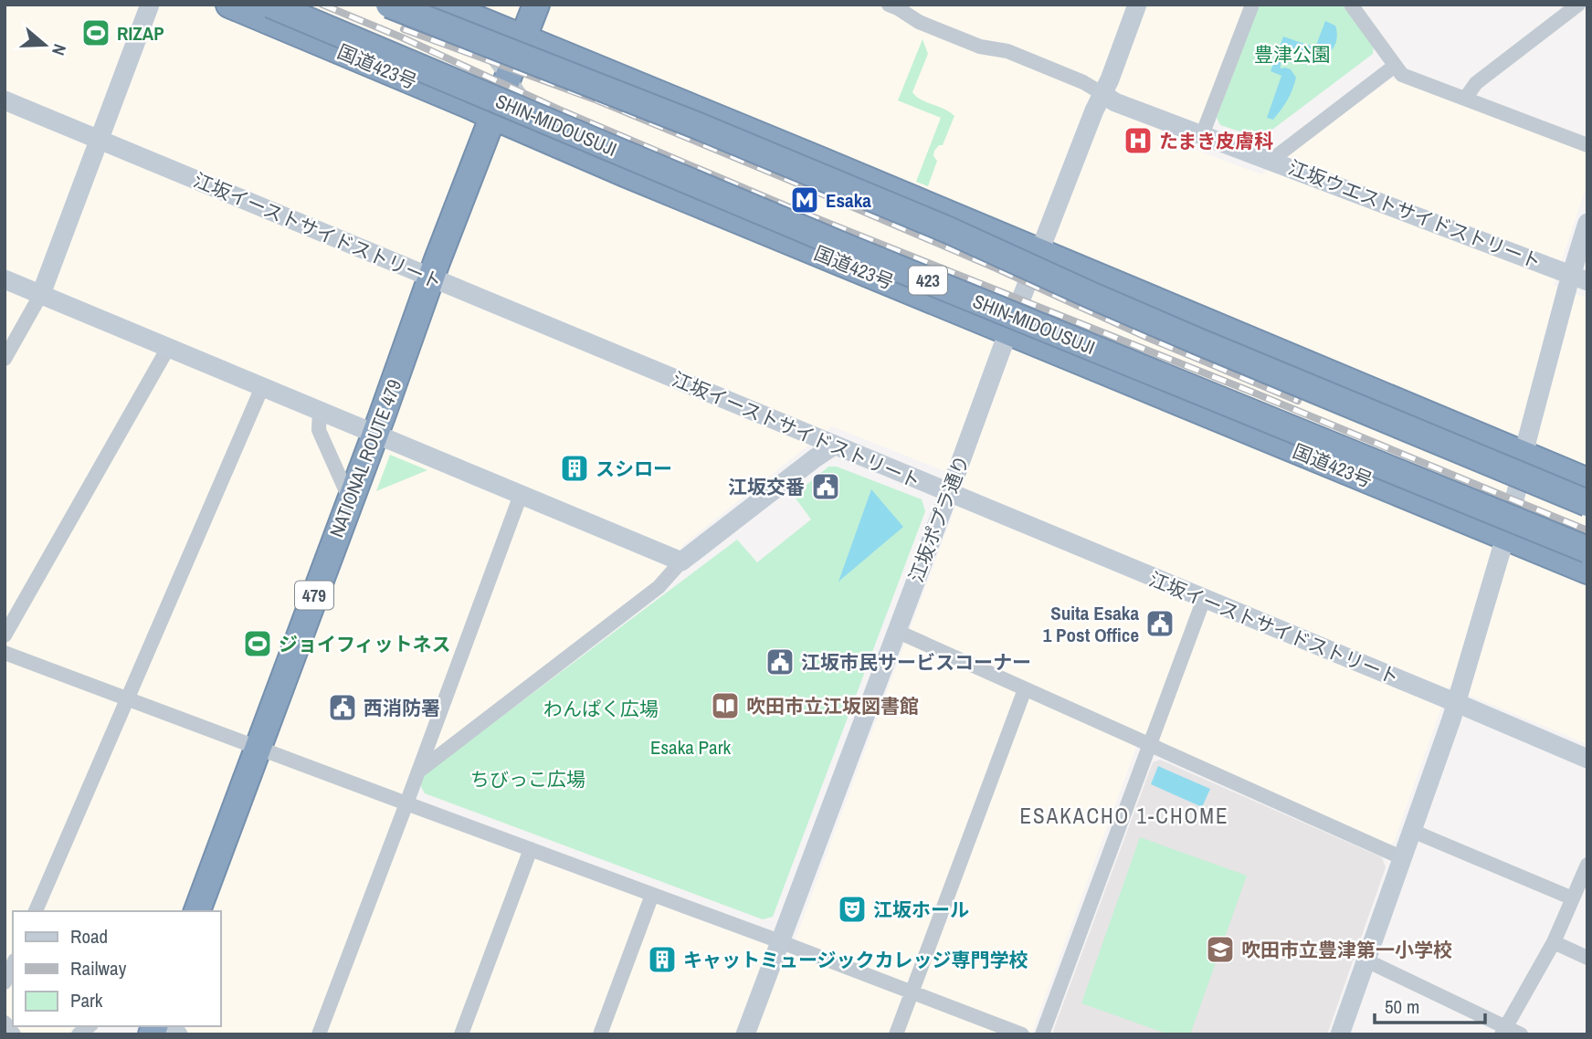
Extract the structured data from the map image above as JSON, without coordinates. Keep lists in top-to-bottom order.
{
  "streets": {
    "highway": [
      "国道423号",
      "SHIN-MIDOUSUJI",
      "423",
      "NATIONAL ROUTE 479",
      "479"
    ],
    "street": ["江坂ウエストサイドストリート", "江坂イーストサイドストリート", "江坂ポプラ通り"]
  },
  "crossings": [
    ["国道423号", "NATIONAL ROUTE 479"],
    ["国道423号", "江坂ポプラ通り"],
    ["江坂ウエストサイドストリート", "江坂ポプラ通り"],
    ["江坂イーストサイドストリート", "NATIONAL ROUTE 479"],
    ["江坂イーストサイドストリート", "江坂ポプラ通り"]
  ],
  "districts": ["ESAKACHO 1-CHOME"],
  "parks": [
    "豊津公園",
    "わんぱく広場",
    "Esaka Park",
    "ちびっこ広場"
  ],
  "places": {
    "sports": ["RIZAP", "ジョイフィットネス"],
    "hospital": ["たまき皮膚科"],
    "metro station": ["Esaka"],
    "building": ["スシロー", "キャットミュージックカレッジ専門学校"],
    "public building": [
      "江坂交番",
      "Suita Esaka 1 Post Office",
      "江坂市民サービスコーナー",
      "西消防署"
    ],
    "library": ["吹田市立江坂図書館"],
    "theatre": ["江坂ホール"],
    "school or university": ["吹田市立豊津第一小学校"]
  },
  "legend": ["Road", "Railway", "Park"],
  "scale_bar": "50 m",
  "north": "right"
}
